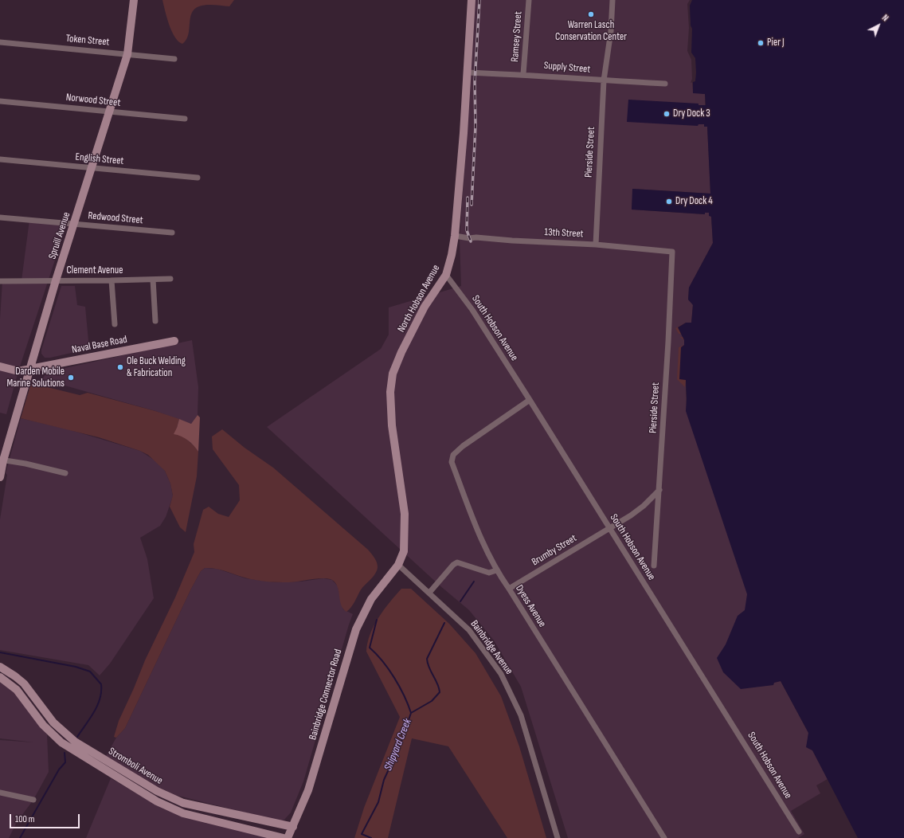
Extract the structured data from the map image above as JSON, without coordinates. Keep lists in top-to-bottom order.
{
  "streets": {
    "street": [
      "Ramsey Street",
      "Token Street",
      "Supply Street",
      "Norwood Street",
      "Pierside Street",
      "English Street",
      "Redwood Street",
      "13th Street",
      "Spruill Avenue",
      "Clement Avenue",
      "North Hobson Avenue",
      "South Hobson Avenue",
      "Naval Base Road",
      "Brumby Street",
      "Dyess Avenue",
      "Bainbridge Avenue",
      "Bainbridge Connector Road",
      "Stromboli Avenue"
    ]
  },
  "crossings": [
    ["Ramsey Street", "Supply Street"],
    ["Token Street", "Spruill Avenue"],
    ["Supply Street", "Pierside Street"],
    ["Supply Street", "North Hobson Avenue"],
    ["Norwood Street", "Spruill Avenue"],
    ["Pierside Street", "13th Street"],
    ["Pierside Street", "Brumby Street"],
    ["English Street", "Spruill Avenue"],
    ["Redwood Street", "Spruill Avenue"],
    ["13th Street", "North Hobson Avenue"],
    ["Spruill Avenue", "Clement Avenue"],
    ["Spruill Avenue", "Naval Base Road"],
    ["North Hobson Avenue", "South Hobson Avenue"],
    ["North Hobson Avenue", "Bainbridge Avenue"],
    ["North Hobson Avenue", "Bainbridge Connector Road"],
    ["South Hobson Avenue", "Brumby Street"],
    ["South Hobson Avenue", "Dyess Avenue"],
    ["Brumby Street", "Dyess Avenue"],
    ["Bainbridge Avenue", "Bainbridge Connector Road"],
    ["Bainbridge Connector Road", "Stromboli Avenue"]
  ],
  "water": ["Shipyard Creek"],
  "places": [
    "Warren Lasch Conservation Center",
    "Pier J",
    "Dry Dock 3",
    "Dry Dock 4",
    "Ole Buck Welding & Fabrication",
    "Darden Mobile Marine Solutions"
  ],
  "scale_bar": "100 m",
  "north": "top right"
}
